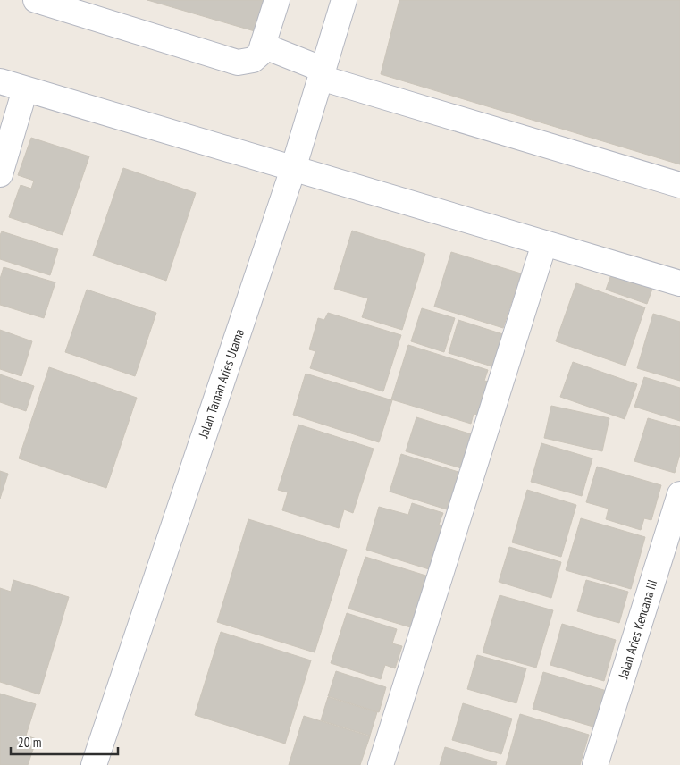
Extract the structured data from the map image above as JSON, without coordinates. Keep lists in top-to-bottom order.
{
  "streets": {
    "street": ["Jalan Taman Aries Utama", "Jalan Aries Kencana III"]
  },
  "scale_bar": "20 m"
}
